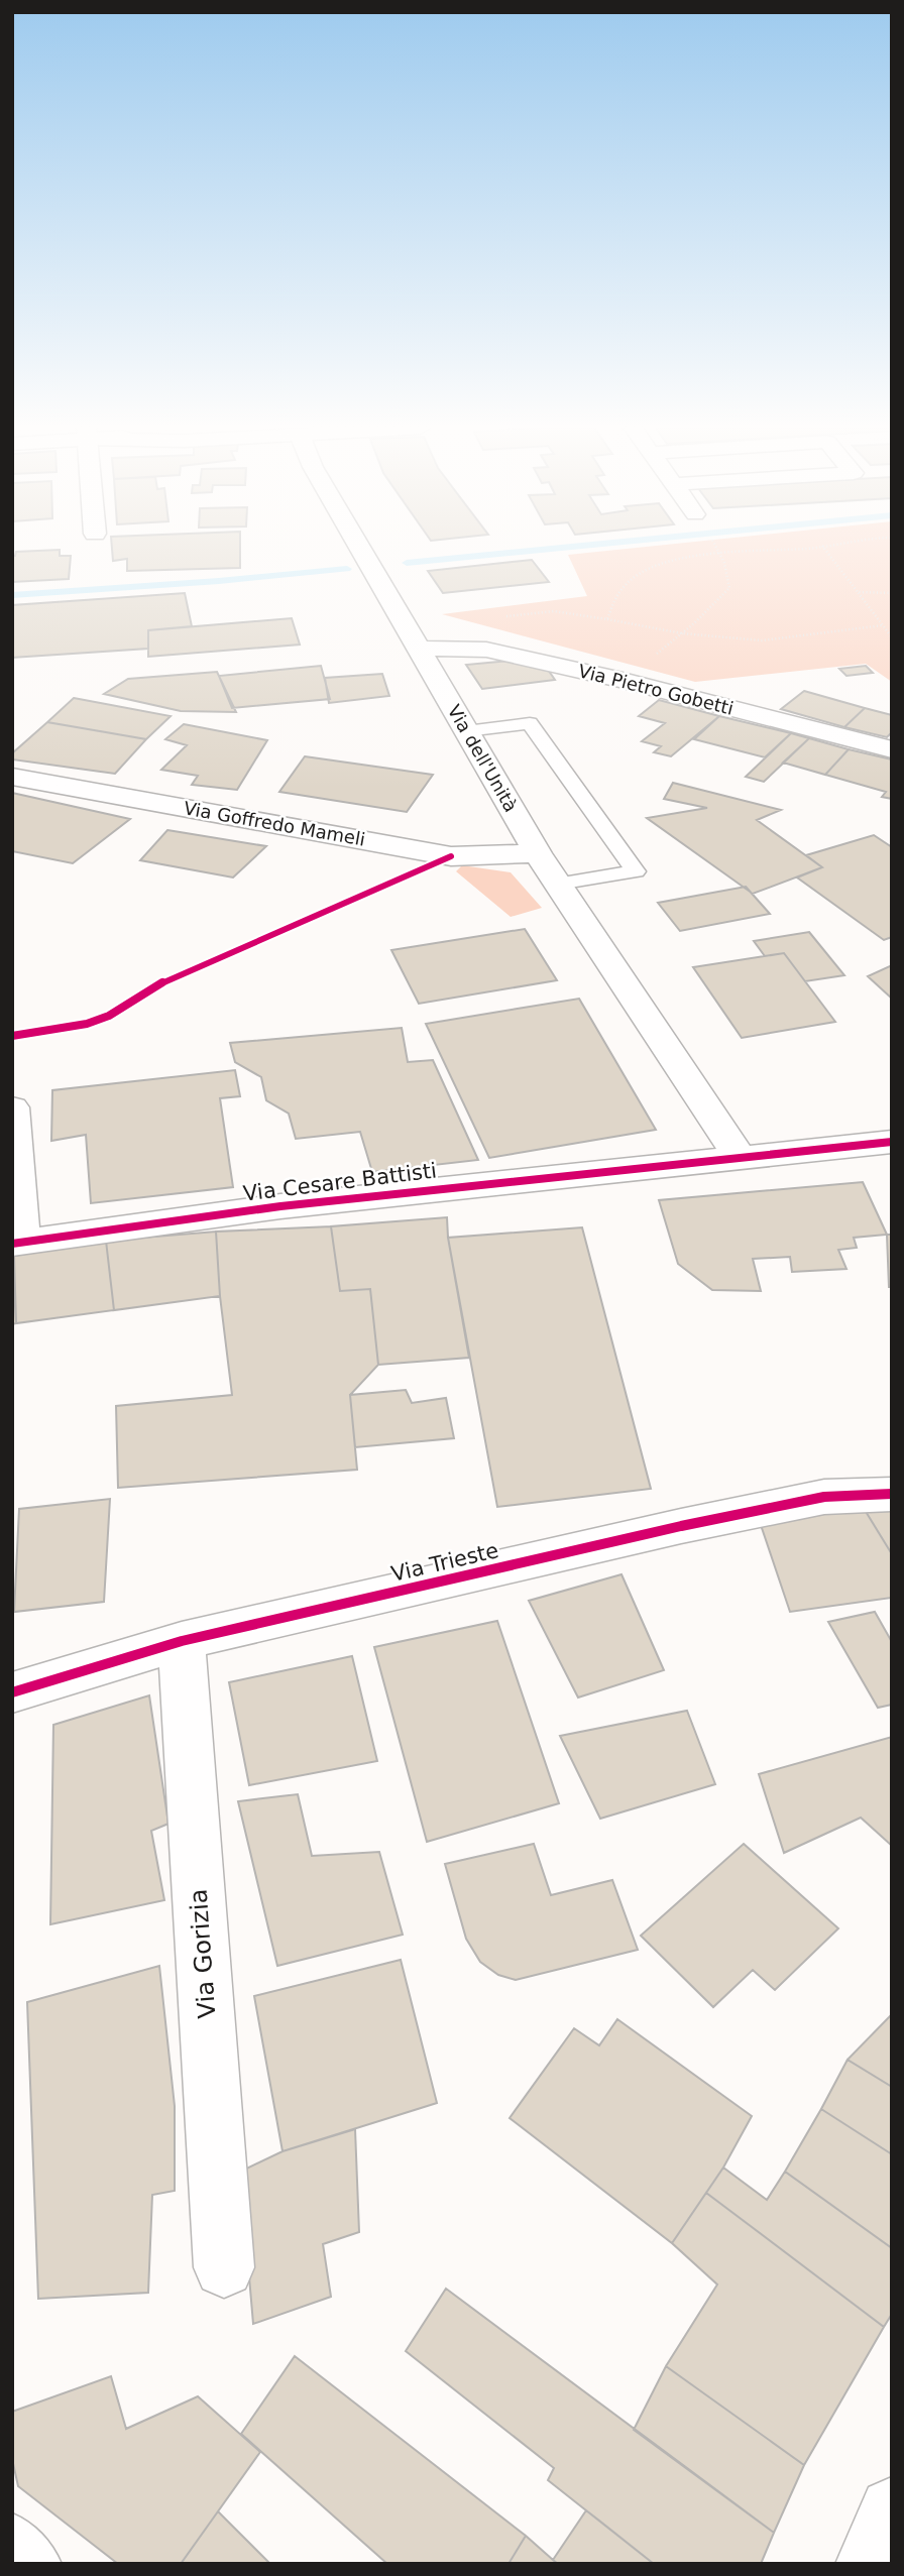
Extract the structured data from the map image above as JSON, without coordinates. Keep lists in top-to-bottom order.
{
  "streets": {
    "street": [
      "Via Pietro Gobetti",
      "Via dell'Unità",
      "Via Goffredo Mameli",
      "Via Cesare Battisti",
      "Via Trieste",
      "Via Gorizia"
    ]
  },
  "crossings": [
    ["Via Pietro Gobetti", "Via dell'Unità"],
    ["Via dell'Unità", "Via Goffredo Mameli"],
    ["Via dell'Unità", "Via Cesare Battisti"],
    ["Via Trieste", "Via Gorizia"]
  ]
}
